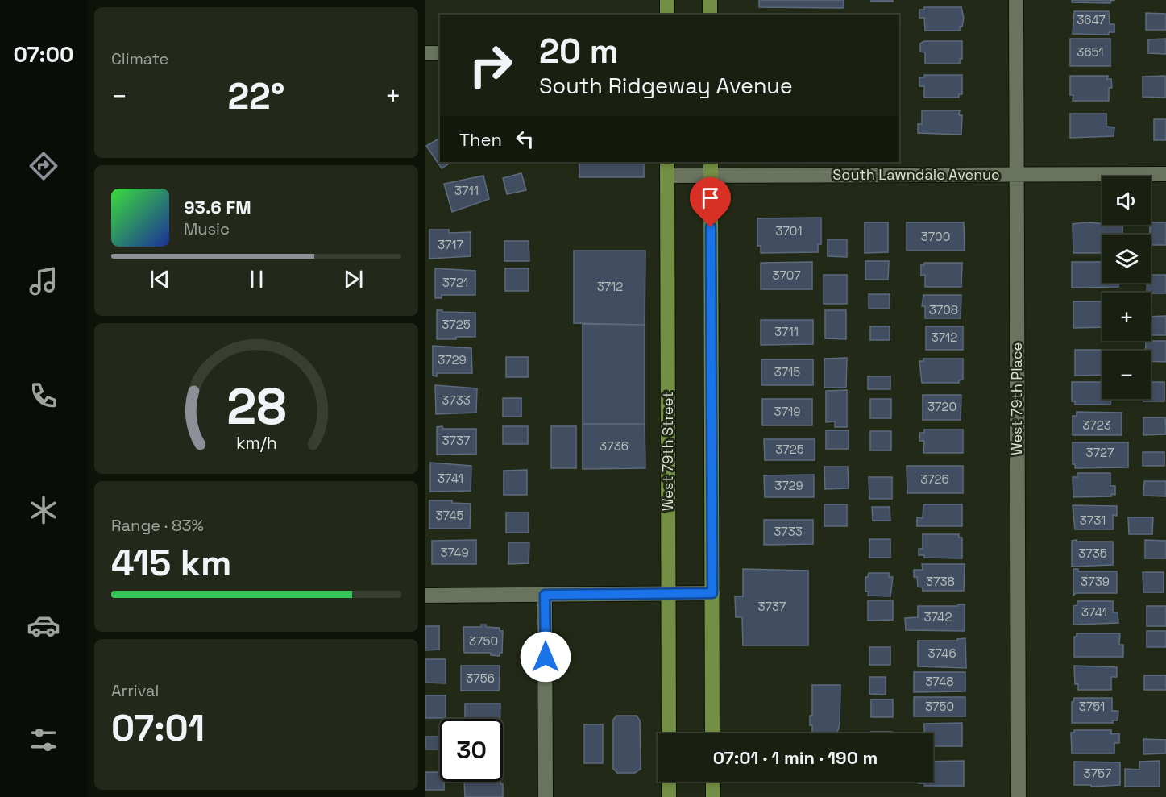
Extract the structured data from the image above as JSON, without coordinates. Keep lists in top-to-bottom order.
{
  "streets": {
    "main road": ["West 79th Street"],
    "street": ["South Lawndale Avenue", "West 79th Place"]
  },
  "crossings": [
    ["South Lawndale Avenue", "West 79th Place"],
    ["South Lawndale Avenue", "West 79th Street"]
  ],
  "house_numbers": [
    "3647",
    "3651",
    "3711",
    "3701",
    "3700",
    "3717",
    "3707",
    "3721",
    "3712",
    "3708",
    "3725",
    "3711",
    "3712",
    "3729",
    "3715",
    "3733",
    "3720",
    "3719",
    "3723",
    "3737",
    "3736",
    "3725",
    "3727",
    "3741",
    "3726",
    "3729",
    "3745",
    "3731",
    "3733",
    "3749",
    "3735",
    "3738",
    "3739",
    "3737",
    "3741",
    "3742",
    "3750",
    "3746",
    "3756",
    "3748",
    "3750",
    "3751",
    "3757"
  ],
  "page": {
    "tabs": "07:00",
    "tile": [
      "Climate",
      ["Range · 83%", "415 km"],
      ["Arrival", "07:01"]
    ],
    "turn": ["20 m", "South Ridgeway Avenue"],
    "heat": ["−", "22°", "+"],
    "then": "Then",
    "map_buttons": ["+", "−"],
    "song": ["93.6 FM", "Music"],
    "limit": "30",
    "trip": "07:01 · 1 min · 190 m",
    "gauge": ["28", "km/h"]
  }
}
